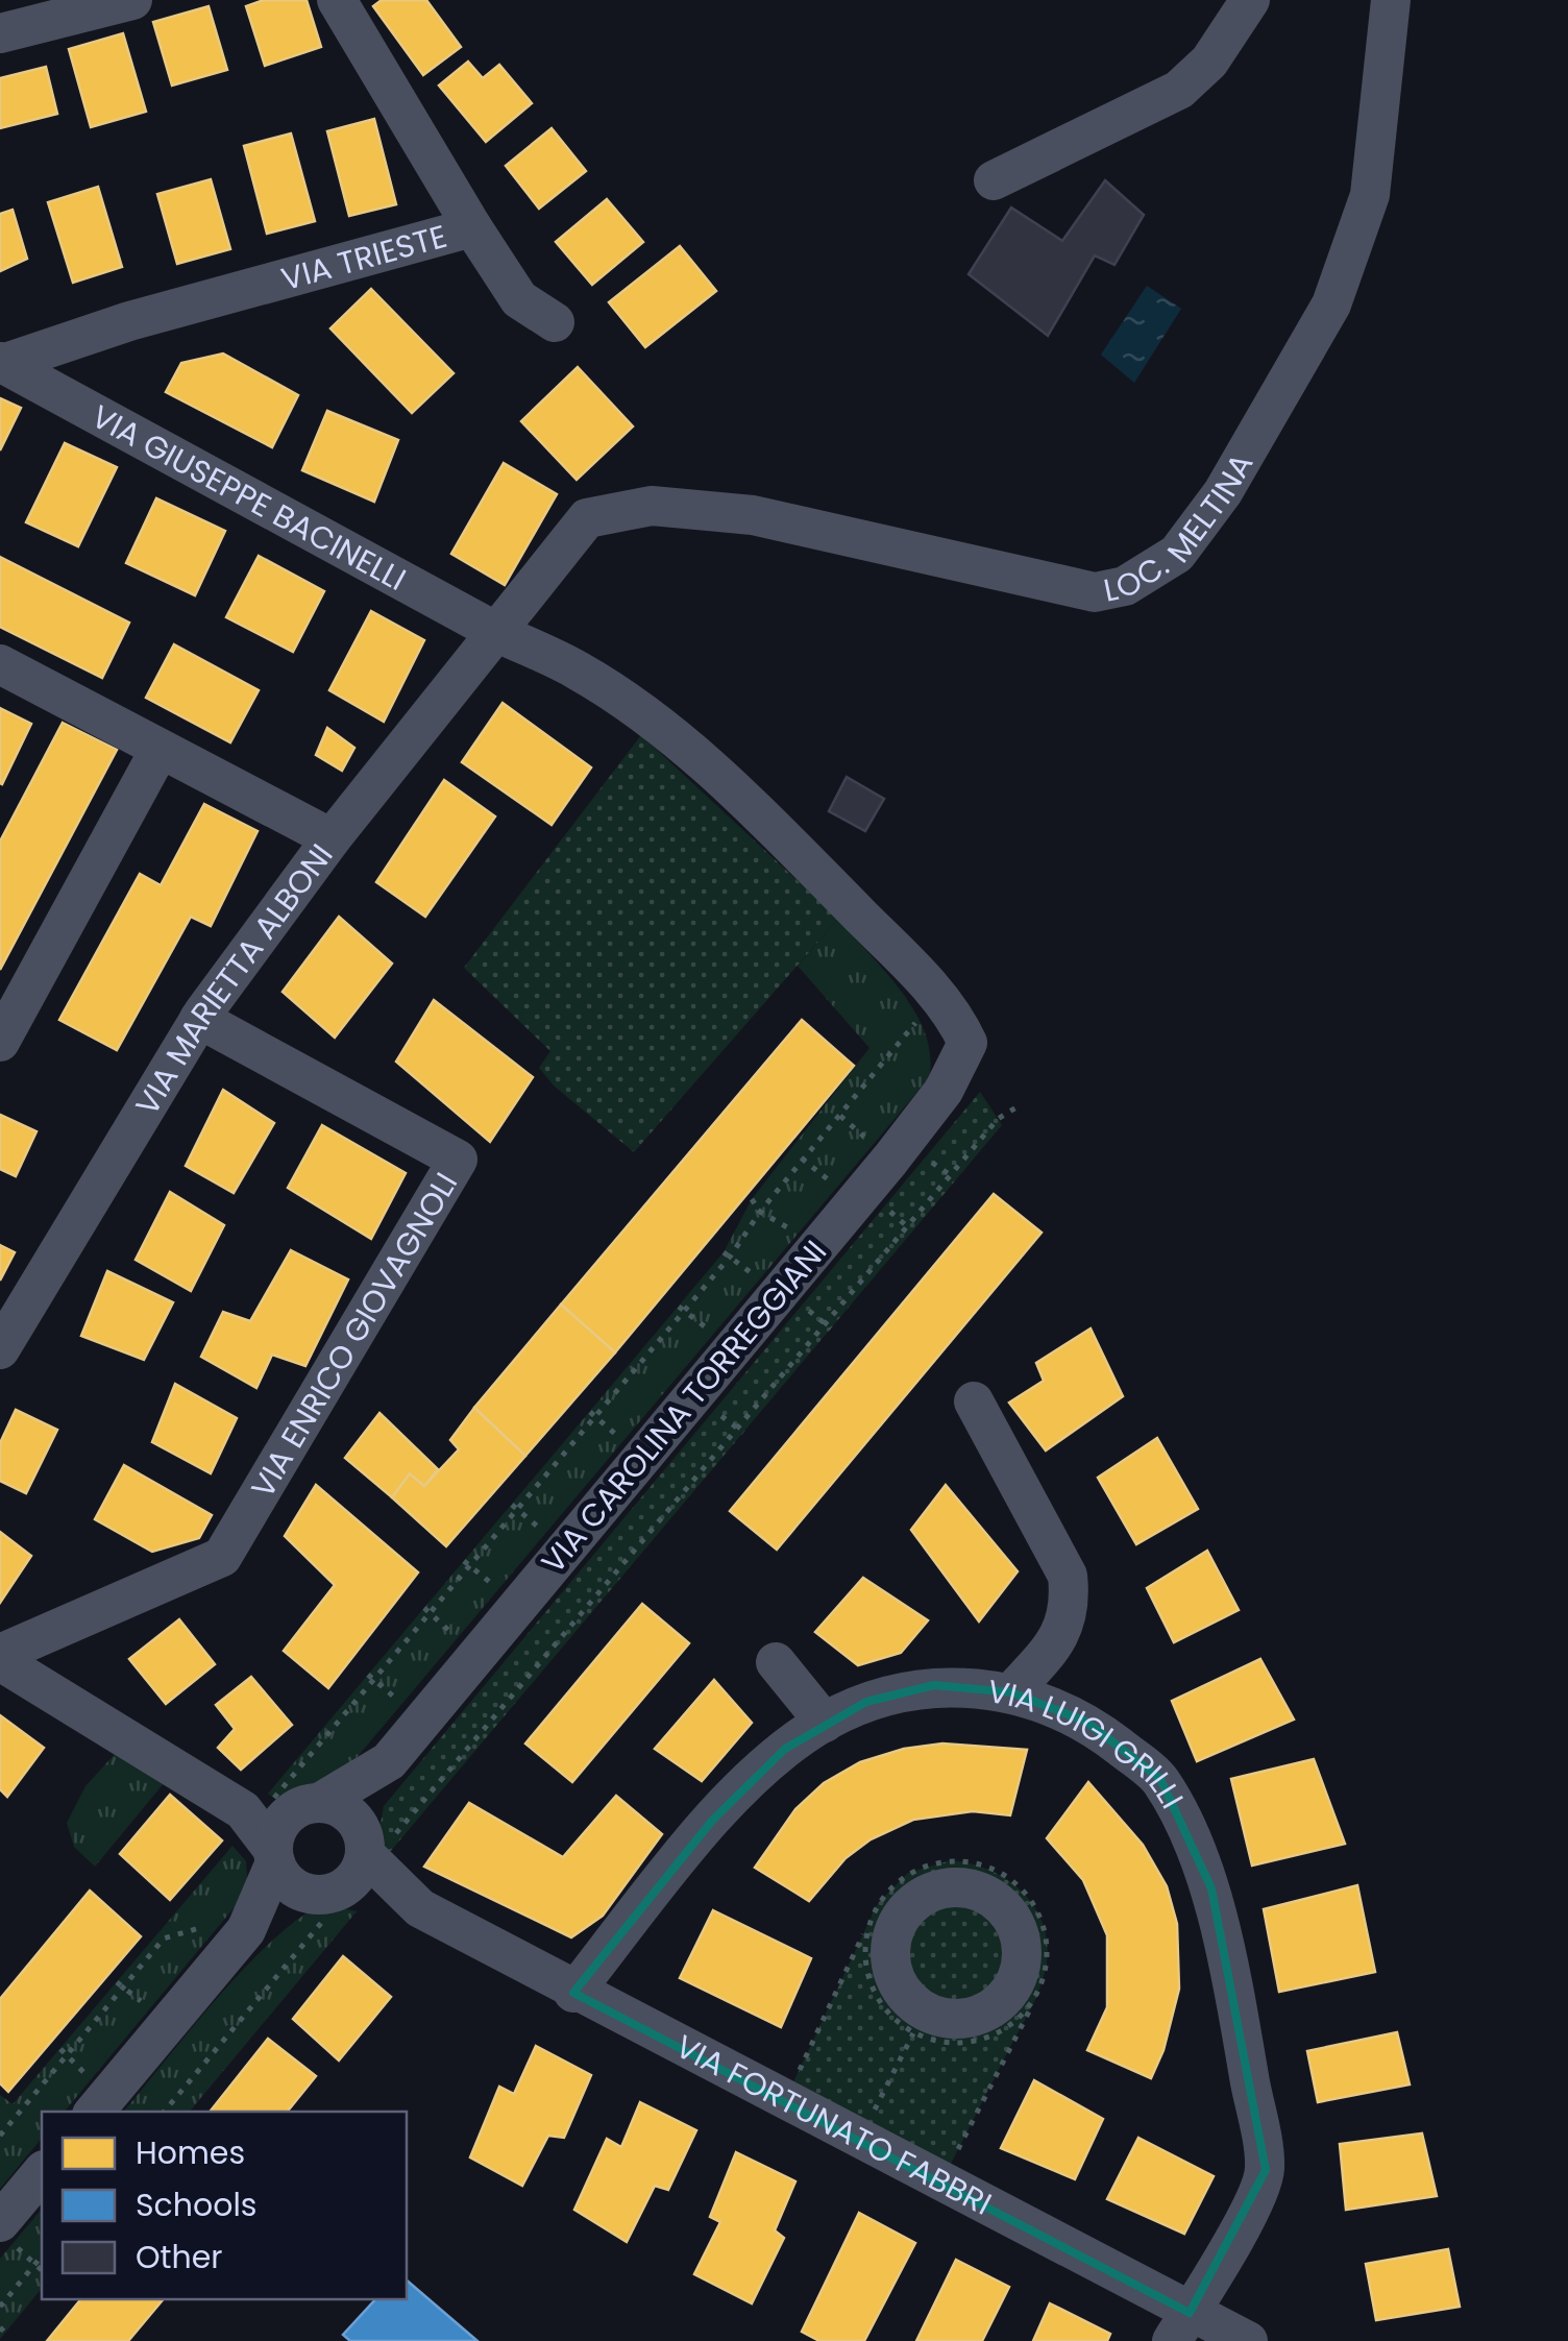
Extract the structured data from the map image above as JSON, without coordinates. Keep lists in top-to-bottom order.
{
  "streets": {
    "street": [
      "VIA TRIESTE",
      "VIA GIUSEPPE BACINELLI",
      "LOC. MELTINA",
      "VIA MARIETTA ALBONI",
      "VIA ENRICO GIOVAGNOLI",
      "VIA CAROLINA TORREGGIANI",
      "VIA LUIGI GRILLI",
      "VIA FORTUNATO FABBRI"
    ]
  },
  "crossings": [
    ["VIA TRIESTE", "VIA GIUSEPPE BACINELLI"],
    ["VIA GIUSEPPE BACINELLI", "LOC. MELTINA"],
    ["VIA GIUSEPPE BACINELLI", "VIA MARIETTA ALBONI"],
    ["VIA GIUSEPPE BACINELLI", "VIA CAROLINA TORREGGIANI"],
    ["LOC. MELTINA", "VIA MARIETTA ALBONI"],
    ["VIA MARIETTA ALBONI", "VIA ENRICO GIOVAGNOLI"],
    ["VIA ENRICO GIOVAGNOLI", "VIA CAROLINA TORREGGIANI"],
    ["VIA ENRICO GIOVAGNOLI", "VIA FORTUNATO FABBRI"],
    ["VIA CAROLINA TORREGGIANI", "VIA FORTUNATO FABBRI"],
    ["VIA LUIGI GRILLI", "VIA FORTUNATO FABBRI"]
  ],
  "legend": ["Homes", "Schools", "Other"]
}
